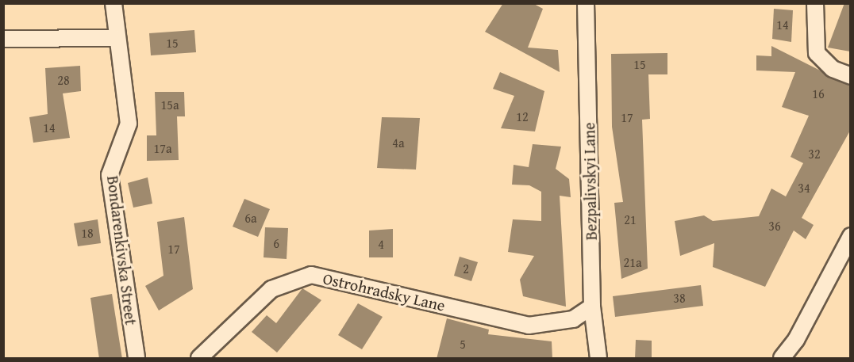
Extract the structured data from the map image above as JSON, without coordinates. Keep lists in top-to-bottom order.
{
  "streets": {
    "street": ["Bezpalivskyi Lane", "Bondarenkivska Street", "Ostrohradsky Lane"]
  },
  "crossings": [
    ["Bezpalivskyi Lane", "Ostrohradsky Lane"]
  ],
  "house_numbers": [
    "14",
    "15",
    "15",
    "28",
    "16",
    "15а",
    "12",
    "17",
    "14",
    "4а",
    "17а",
    "32",
    "34",
    "6а",
    "21",
    "36",
    "18",
    "6",
    "4",
    "17",
    "21а",
    "2",
    "38",
    "5"
  ]
}
